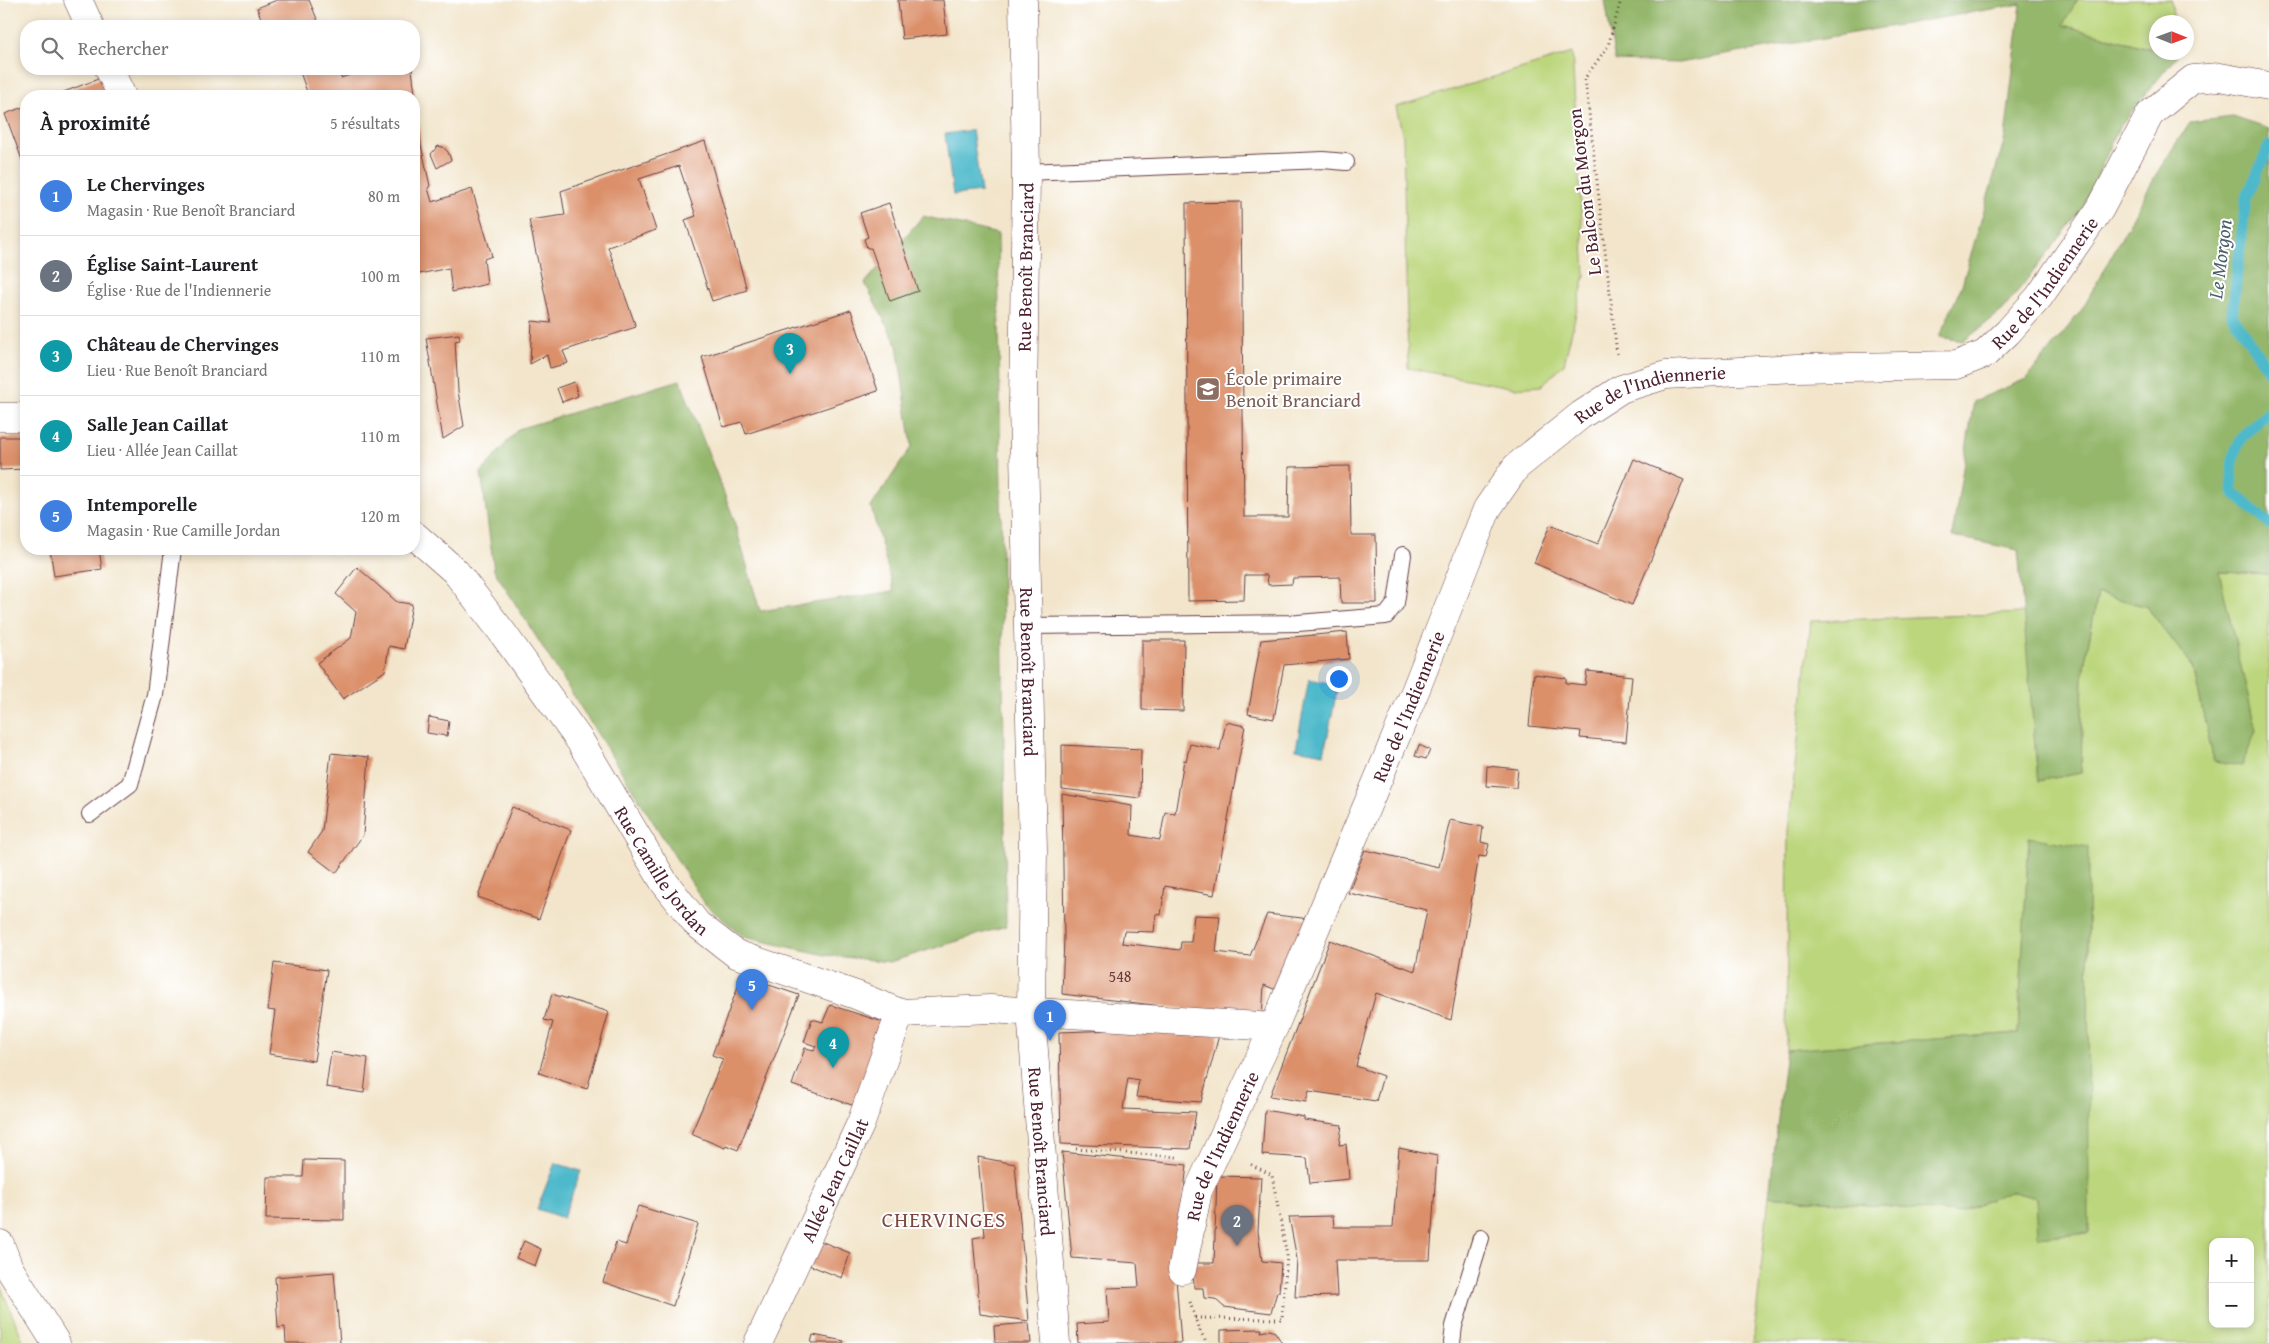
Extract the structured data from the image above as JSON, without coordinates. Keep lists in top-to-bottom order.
{
  "streets": {
    "street": [
      "Rue Benoît Branciard",
      "Rue de l'Indiennerie",
      "Rue Camille Jordan",
      "Allée Jean Caillat"
    ],
    "path": ["Le Balcon du Morgon"]
  },
  "crossings": [
    ["Le Balcon du Morgon", "Rue de l'Indiennerie"],
    ["Rue Benoît Branciard", "Rue Camille Jordan"],
    ["Rue Camille Jordan", "Allée Jean Caillat"]
  ],
  "districts": ["CHERVINGES"],
  "water": ["Le Morgon"],
  "places": {
    "school or university": ["École primaire Benoit Branciard"]
  },
  "house_numbers": ["548"],
  "north": "right",
  "page": {
    "search": "Rechercher",
    "heading": ["À proximité", "5 résultats"],
    "list": [
      {
        "mark": "1",
        "name": "Le Chervinges",
        "note": "Magasin · Rue Benoît Branciard",
        "value": "80 m"
      },
      {
        "mark": "2",
        "name": "Église Saint-Laurent",
        "note": "Église · Rue de l'Indiennerie",
        "value": "100 m"
      },
      {
        "mark": "3",
        "name": "Château de Chervinges",
        "note": "Lieu · Rue Benoît Branciard",
        "value": "110 m"
      },
      {
        "mark": "4",
        "name": "Salle Jean Caillat",
        "note": "Lieu · Allée Jean Caillat",
        "value": "110 m"
      },
      {
        "mark": "5",
        "name": "Intemporelle",
        "note": "Magasin · Rue Camille Jordan",
        "value": "120 m"
      }
    ],
    "pins": [
      "3",
      "5",
      "1",
      "4",
      "2"
    ],
    "map_buttons": ["+", "−"]
  }
}
